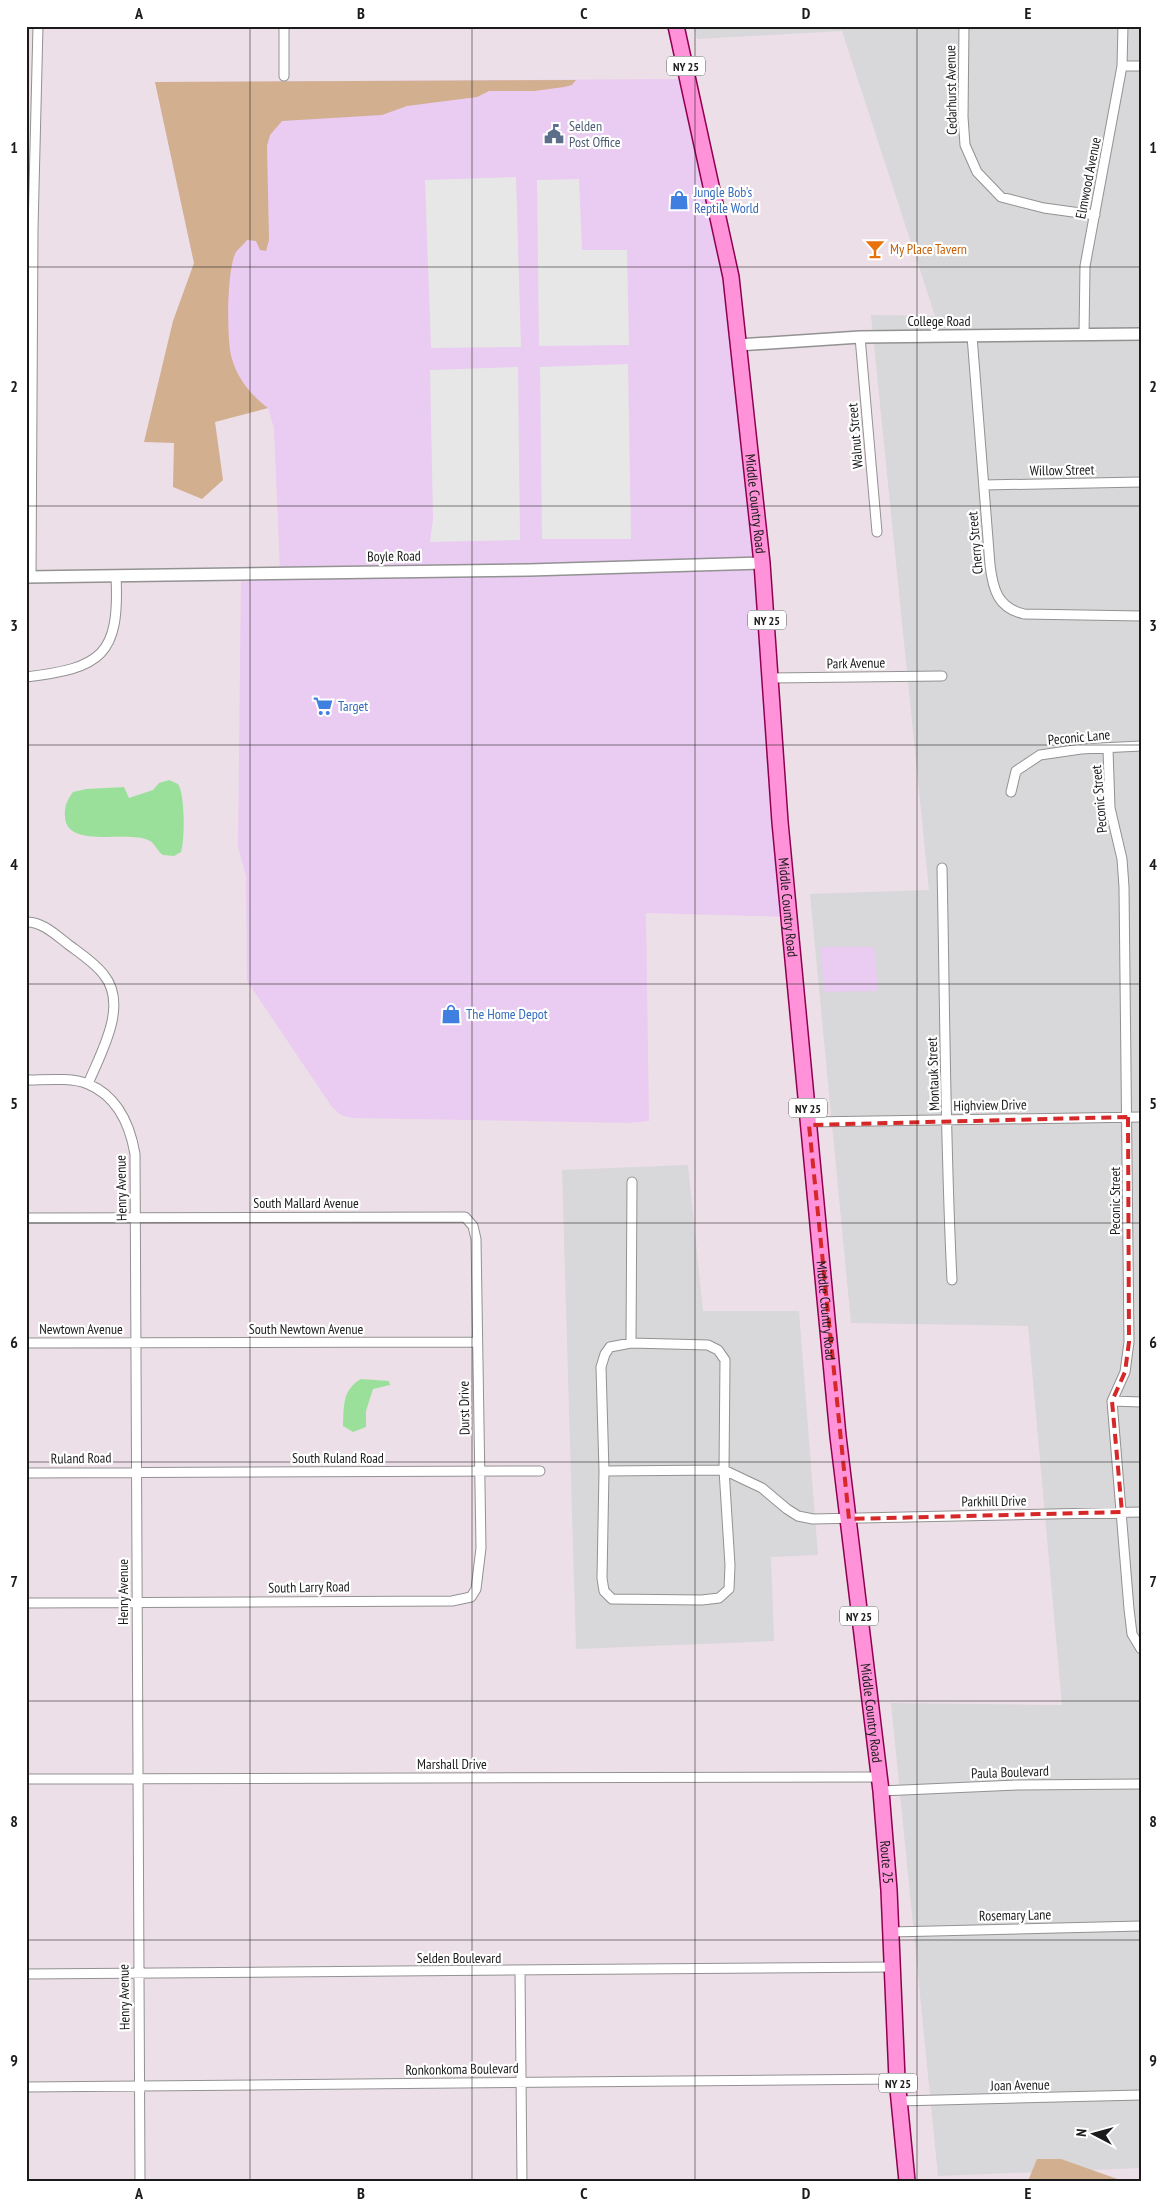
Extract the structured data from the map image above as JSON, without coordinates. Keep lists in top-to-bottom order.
{
  "streets": {
    "main road": ["NY 25", "Middle Country Road", "Route 25"],
    "street": [
      "Cedarhurst Avenue",
      "Elmwood Avenue",
      "College Road",
      "Walnut Street",
      "Willow Street",
      "Cherry Street",
      "Boyle Road",
      "Park Avenue",
      "Peconic Lane",
      "Peconic Street",
      "Montauk Street",
      "Highview Drive",
      "Henry Avenue",
      "South Mallard Avenue",
      "Newtown Avenue",
      "South Newtown Avenue",
      "Durst Drive",
      "Ruland Road",
      "South Ruland Road",
      "Parkhill Drive",
      "South Larry Road",
      "Marshall Drive",
      "Paula Boulevard",
      "Rosemary Lane",
      "Selden Boulevard",
      "Ronkonkoma Boulevard",
      "Joan Avenue"
    ]
  },
  "crossings": [
    ["NY 25", "Route 25"],
    ["NY 25", "Rosemary Lane"],
    ["NY 25", "Selden Boulevard"],
    ["NY 25", "Ronkonkoma Boulevard"],
    ["NY 25", "Joan Avenue"],
    ["Cedarhurst Avenue", "Elmwood Avenue"],
    ["Elmwood Avenue", "College Road"],
    ["College Road", "Walnut Street"],
    ["College Road", "Middle Country Road"],
    ["College Road", "Cherry Street"],
    ["Willow Street", "Cherry Street"],
    ["Middle Country Road", "Boyle Road"],
    ["Middle Country Road", "Park Avenue"],
    ["Middle Country Road", "Highview Drive"],
    ["Middle Country Road", "Parkhill Drive"],
    ["Middle Country Road", "Marshall Drive"],
    ["Middle Country Road", "Paula Boulevard"],
    ["Middle Country Road", "Route 25"],
    ["Peconic Lane", "Peconic Street"],
    ["Peconic Street", "Highview Drive"],
    ["Peconic Street", "Parkhill Drive"],
    ["Montauk Street", "Highview Drive"],
    ["Henry Avenue", "South Mallard Avenue"],
    ["Henry Avenue", "Newtown Avenue"],
    ["Henry Avenue", "South Newtown Avenue"],
    ["Henry Avenue", "Ruland Road"],
    ["Henry Avenue", "South Ruland Road"],
    ["Henry Avenue", "South Larry Road"],
    ["Henry Avenue", "Marshall Drive"],
    ["Henry Avenue", "Selden Boulevard"],
    ["Henry Avenue", "Ronkonkoma Boulevard"],
    ["South Mallard Avenue", "Durst Drive"],
    ["Newtown Avenue", "South Newtown Avenue"],
    ["South Newtown Avenue", "Durst Drive"],
    ["Durst Drive", "South Ruland Road"],
    ["Durst Drive", "South Larry Road"],
    ["Ruland Road", "South Ruland Road"],
    ["Marshall Drive", "Paula Boulevard"],
    ["Marshall Drive", "Route 25"],
    ["Paula Boulevard", "Route 25"],
    ["Route 25", "Rosemary Lane"]
  ],
  "places": {
    "public building": ["Selden Post Office"],
    "shop": ["Jungle Bob's Reptile World", "The Home Depot"],
    "bar": ["My Place Tavern"],
    "supermarket": ["Target"]
  },
  "north": "left",
  "grid": {
    "columns": [
      "A",
      "B",
      "C",
      "D",
      "E"
    ],
    "rows": [
      "1",
      "2",
      "3",
      "4",
      "5",
      "6",
      "7",
      "8",
      "9"
    ]
  }
}
